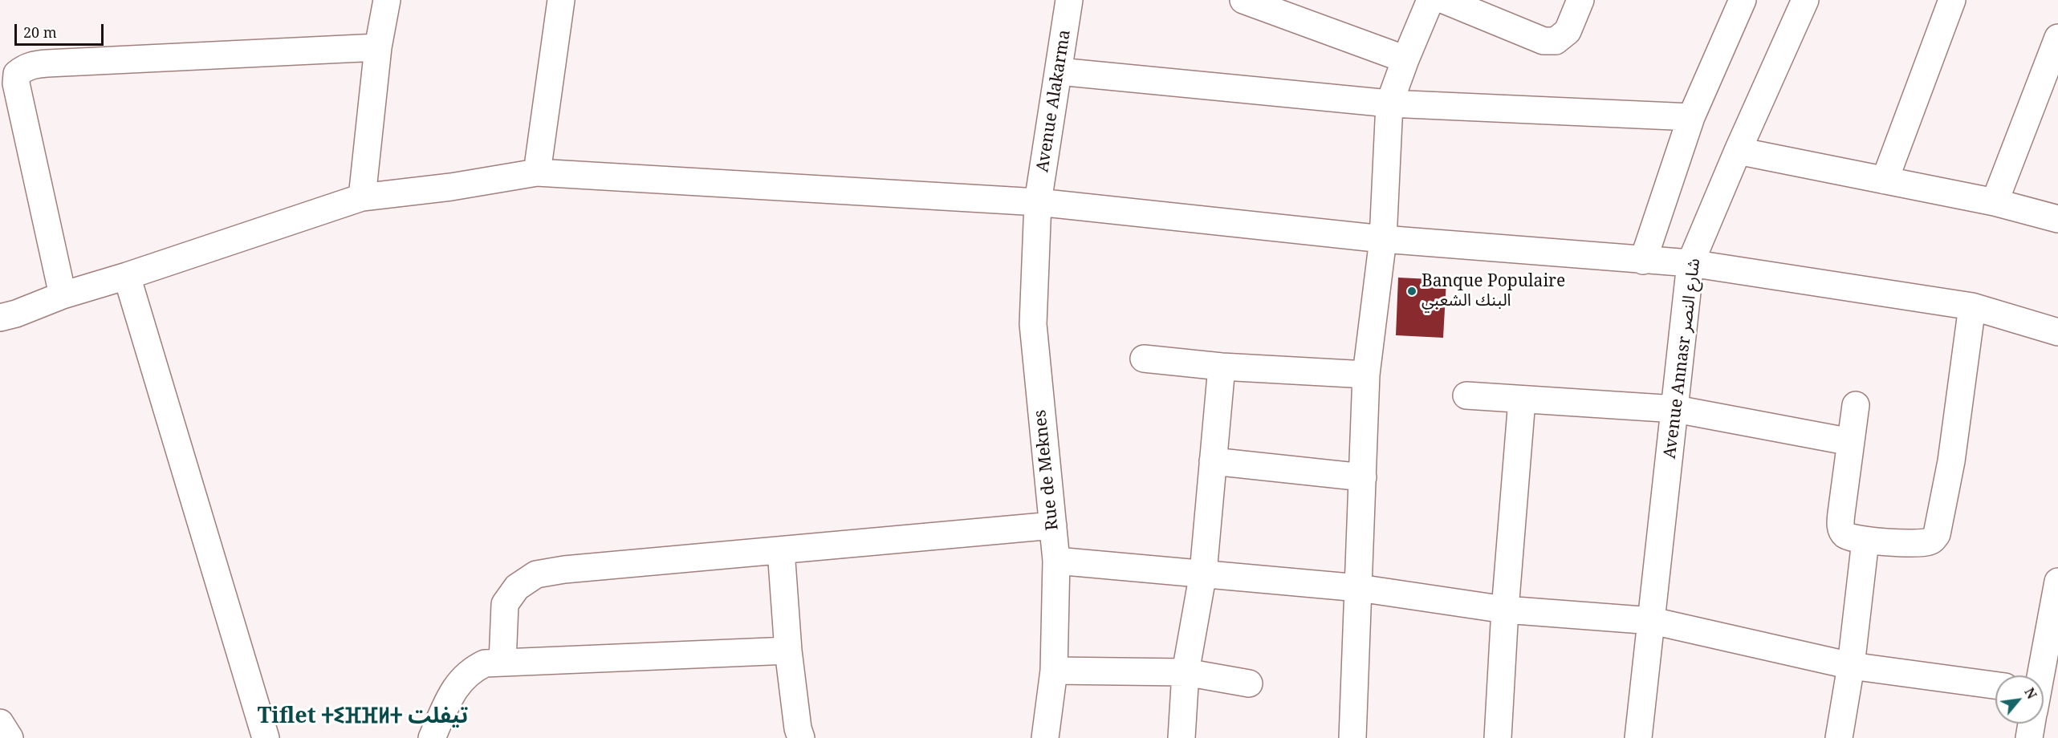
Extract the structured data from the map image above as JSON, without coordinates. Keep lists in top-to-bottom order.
{
  "streets": {
    "street": ["Avenue Alakarma", "Avenue Annasr شارع النصر", "Rue de Meknes"]
  },
  "crossings": [
    ["Avenue Alakarma", "Rue de Meknes"]
  ],
  "districts": ["Tiflet ⵜⵉⴼⴼⵍⵜ تيفلت"],
  "places": ["Banque Populaire البنك الشعبي"],
  "scale_bar": "20 m",
  "north": "top right"
}
